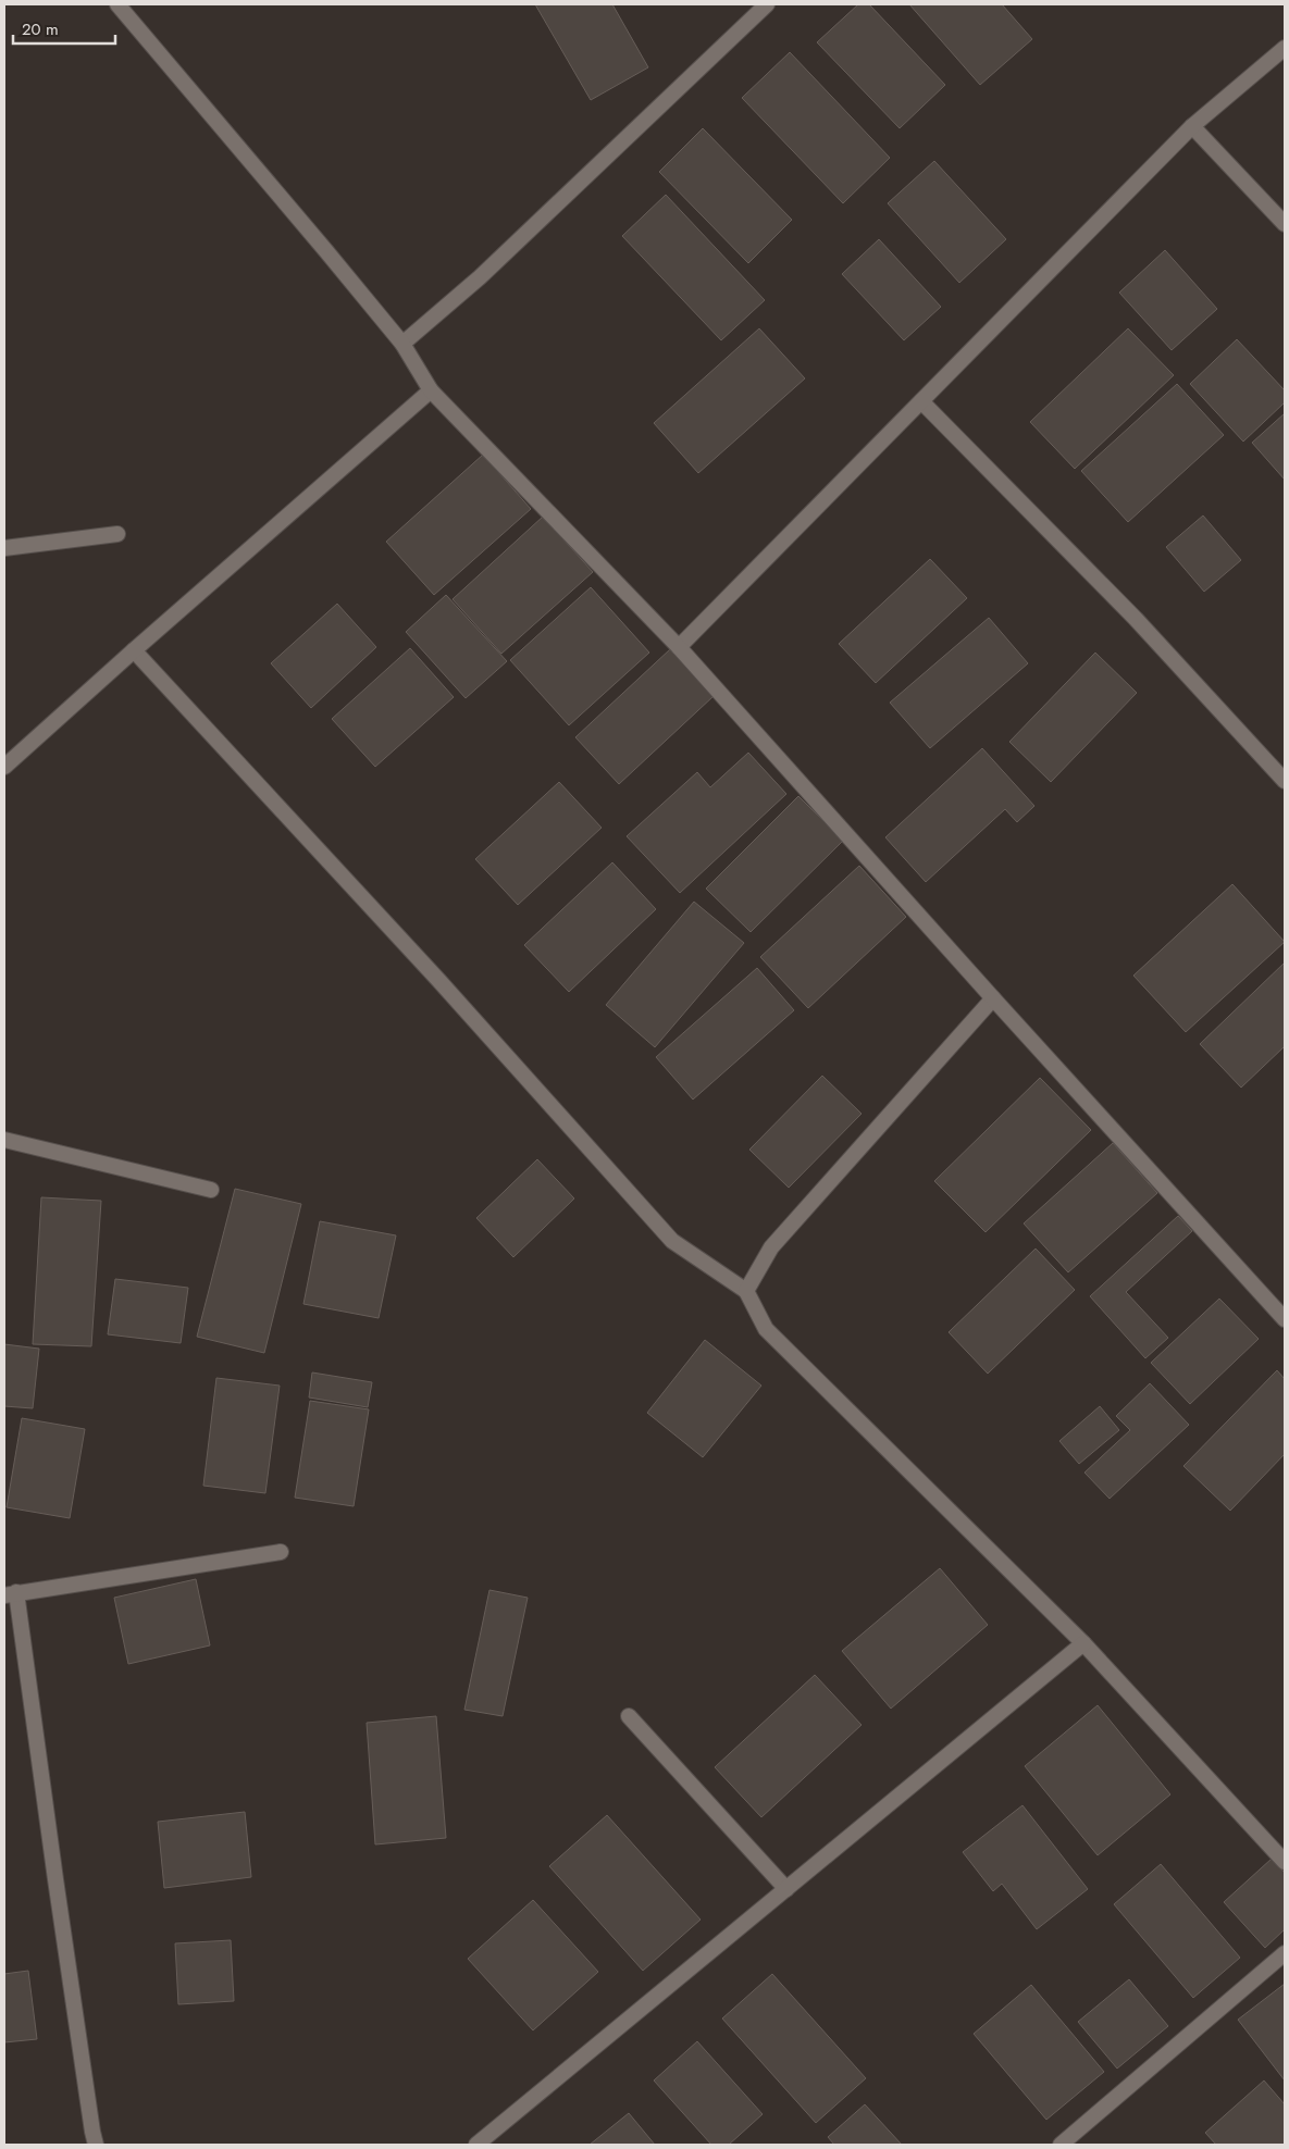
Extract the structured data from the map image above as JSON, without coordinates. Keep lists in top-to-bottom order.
{
  "scale_bar": "20 m"
}
